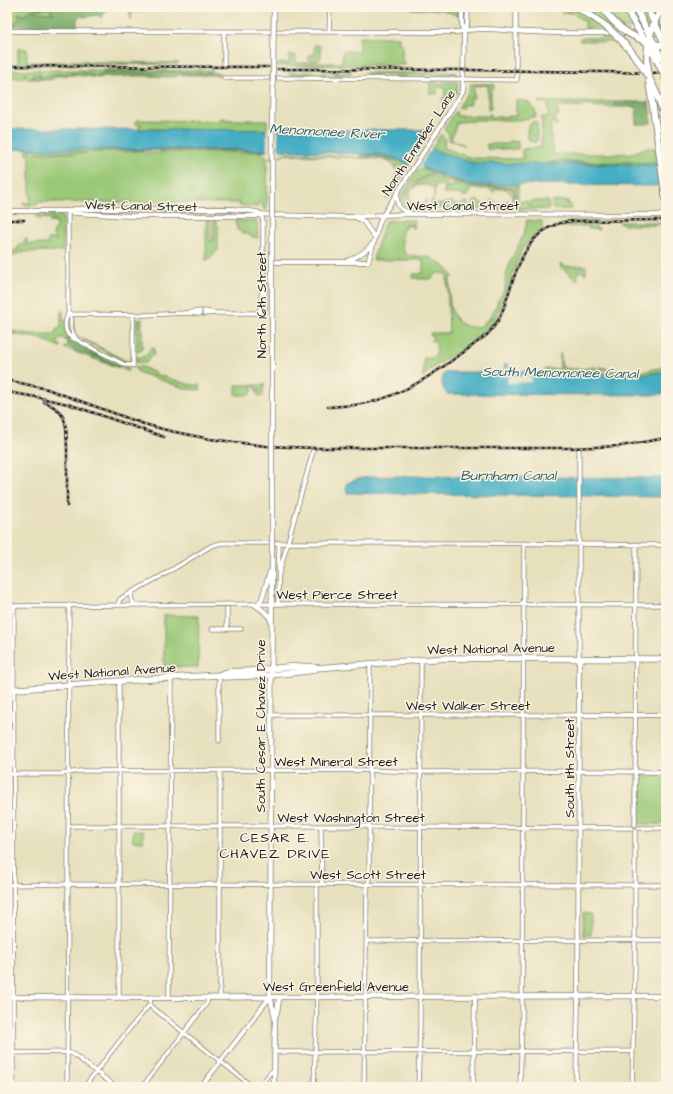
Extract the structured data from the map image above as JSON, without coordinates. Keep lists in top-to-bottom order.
{
  "streets": {
    "main road": [
      "North 16th Street",
      "West National Avenue",
      "South Cesar E Chavez Drive",
      "West Greenfield Avenue"
    ],
    "street": [
      "North Emmber Lane",
      "West Canal Street",
      "West Pierce Street",
      "West Walker Street",
      "West Mineral Street",
      "South 11th Street",
      "West Washington Street",
      "West Scott Street"
    ]
  },
  "crossings": [
    ["North Emmber Lane", "West Canal Street"],
    ["North 16th Street", "West Pierce Street"],
    ["North 16th Street", "South Cesar E Chavez Drive"],
    ["West Pierce Street", "South Cesar E Chavez Drive"],
    ["West Pierce Street", "South 11th Street"],
    ["West National Avenue", "South Cesar E Chavez Drive"],
    ["West National Avenue", "South 11th Street"],
    ["West Walker Street", "South Cesar E Chavez Drive"],
    ["West Walker Street", "South 11th Street"],
    ["South Cesar E Chavez Drive", "West Mineral Street"],
    ["South Cesar E Chavez Drive", "West Washington Street"],
    ["South Cesar E Chavez Drive", "West Scott Street"],
    ["South Cesar E Chavez Drive", "West Greenfield Avenue"],
    ["West Mineral Street", "South 11th Street"],
    ["South 11th Street", "West Washington Street"],
    ["South 11th Street", "West Scott Street"],
    ["South 11th Street", "West Greenfield Avenue"]
  ],
  "districts": ["CESAR E. CHAVEZ DRIVE"],
  "water": ["Menomonee River", "South Menomonee Canal", "Burnham Canal"]
}
